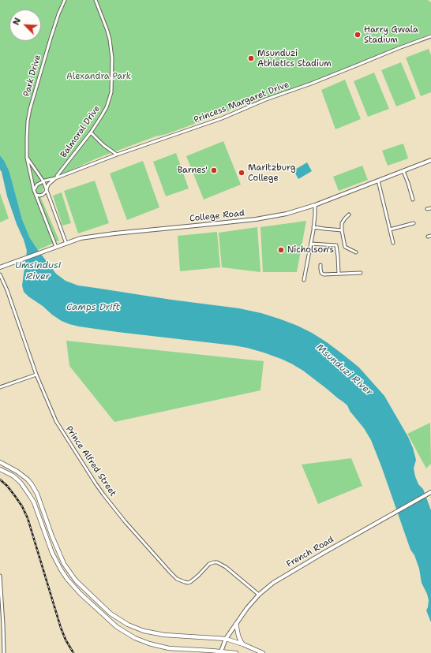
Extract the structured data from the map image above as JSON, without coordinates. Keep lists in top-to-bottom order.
{
  "streets": {
    "street": [
      "Park Drive",
      "Princess Margaret Drive",
      "Balmoral Drive",
      "College Road",
      "Prince Alfred Street",
      "French Road"
    ]
  },
  "crossings": [
    ["Park Drive", "Princess Margaret Drive"],
    ["Park Drive", "College Road"],
    ["Princess Margaret Drive", "Balmoral Drive"],
    ["Prince Alfred Street", "French Road"]
  ],
  "water": ["Umsindusi River", "Camps Drift", "Msunduzi River"],
  "parks": ["Alexandra Park"],
  "places": [
    "Harry Gwala Stadium",
    "Msunduzi Athletics Stadium",
    "Barnes'",
    "Maritzburg College",
    "Nicholson's"
  ],
  "north": "top left"
}
